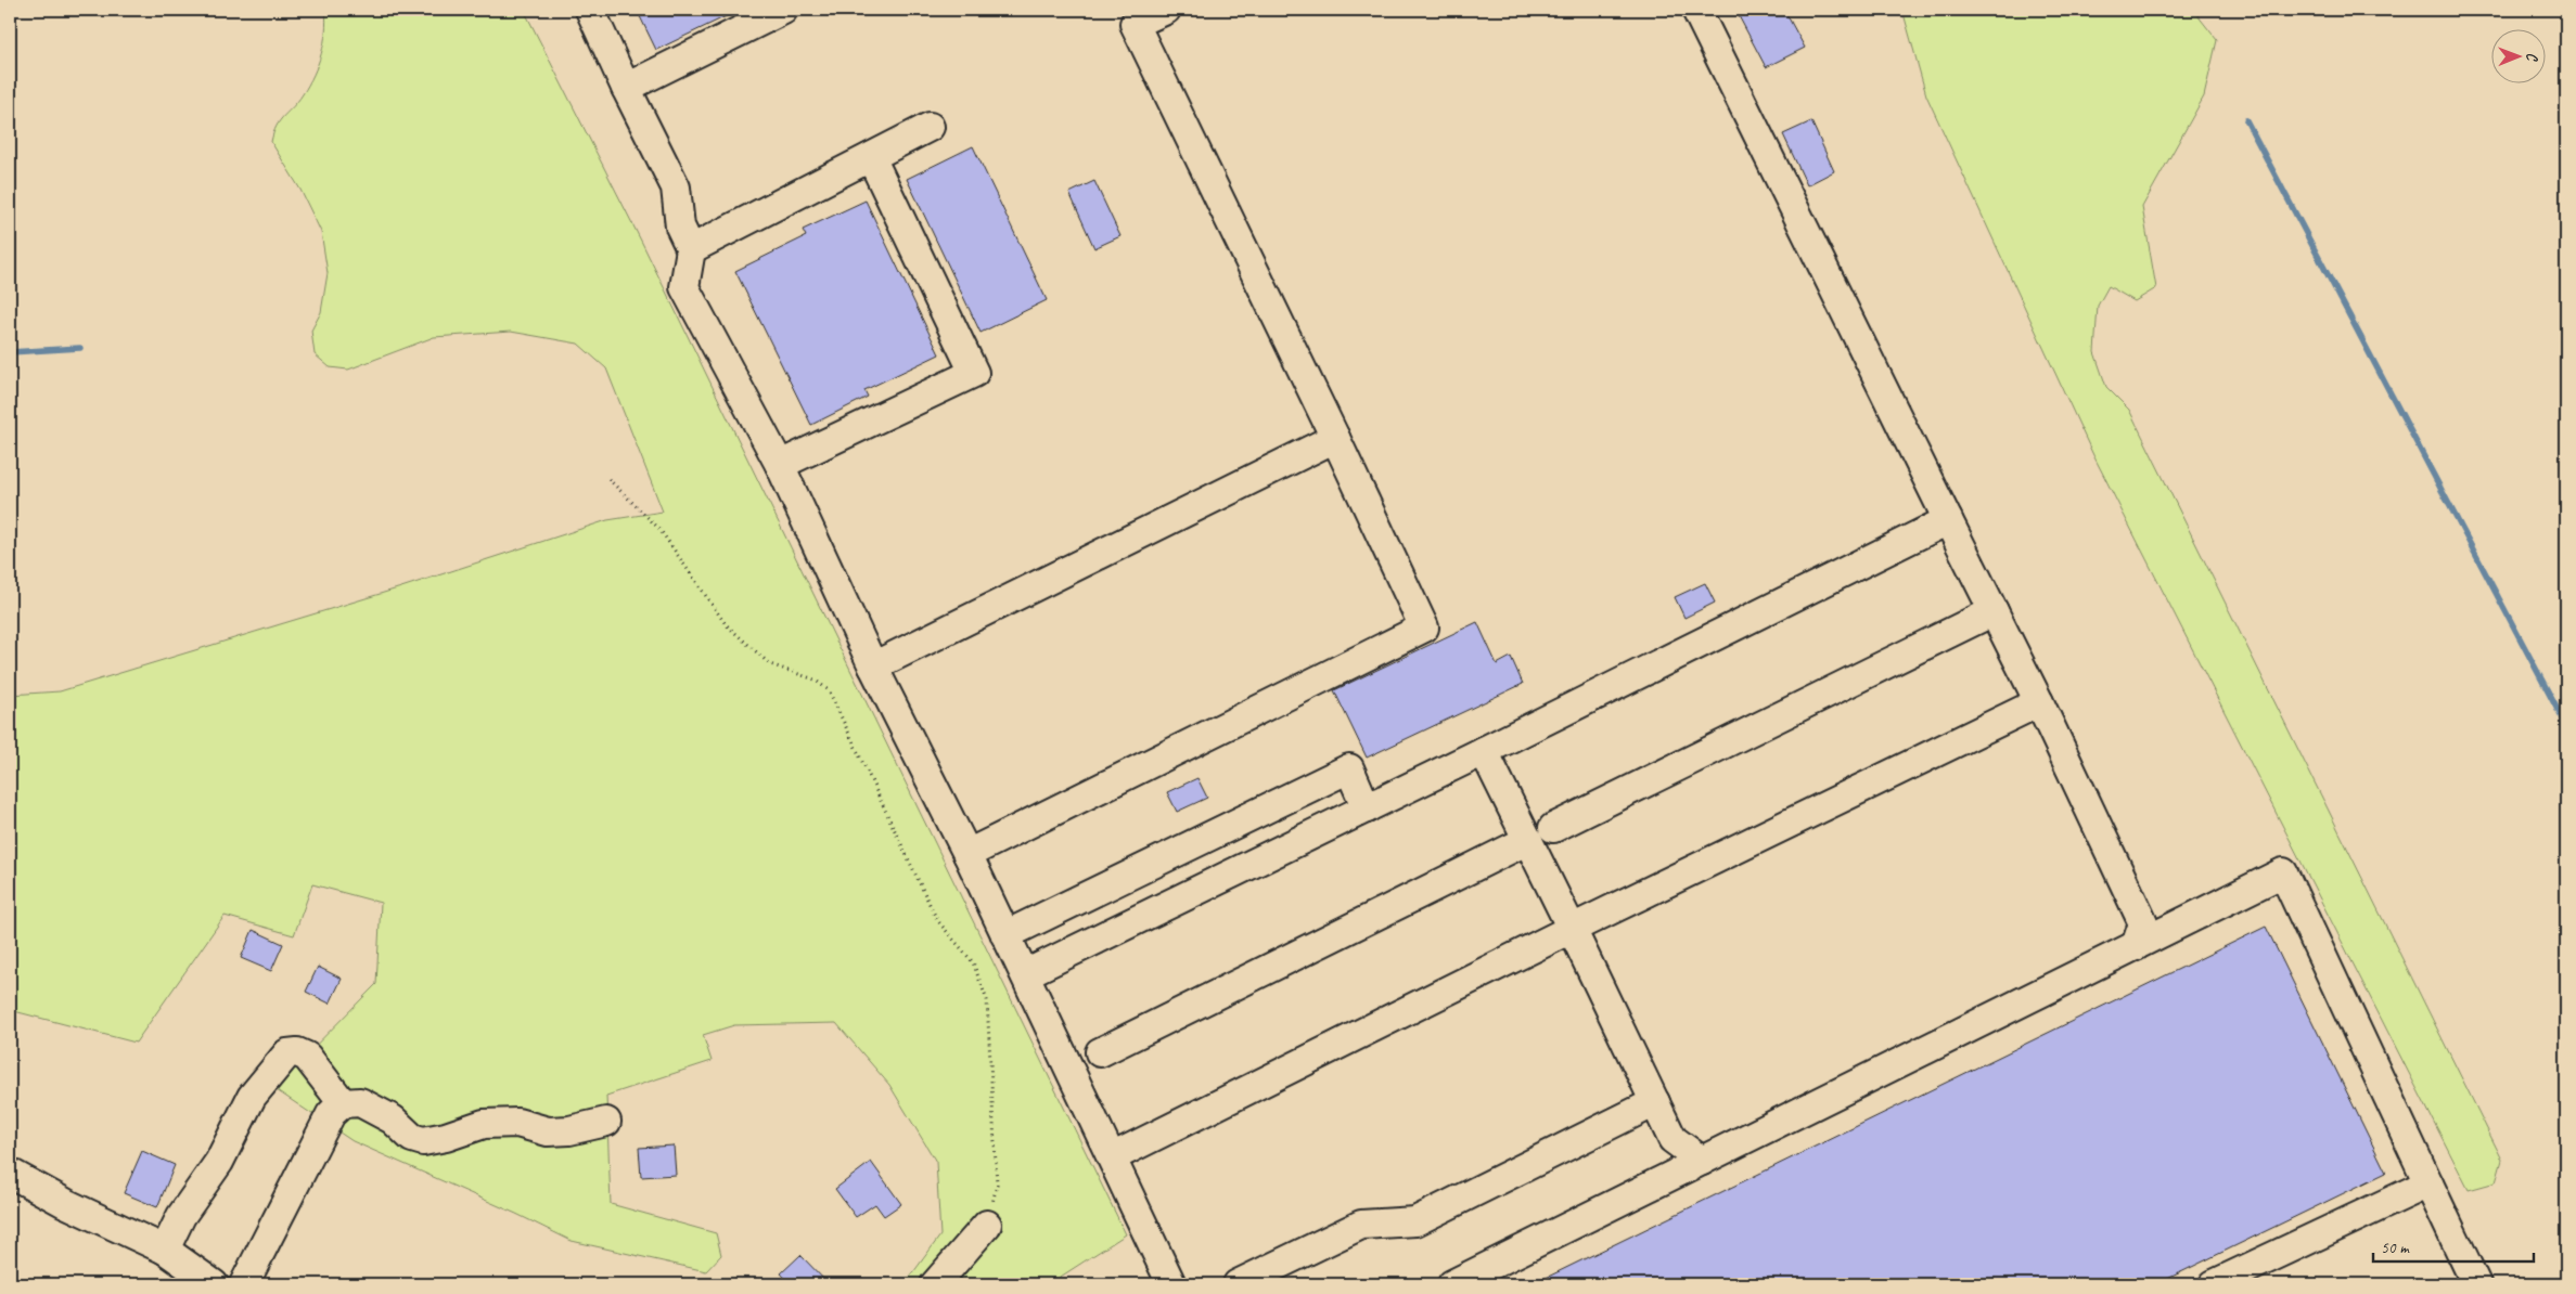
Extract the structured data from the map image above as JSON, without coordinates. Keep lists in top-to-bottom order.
{
  "scale_bar": "50 m",
  "north": "right"
}
